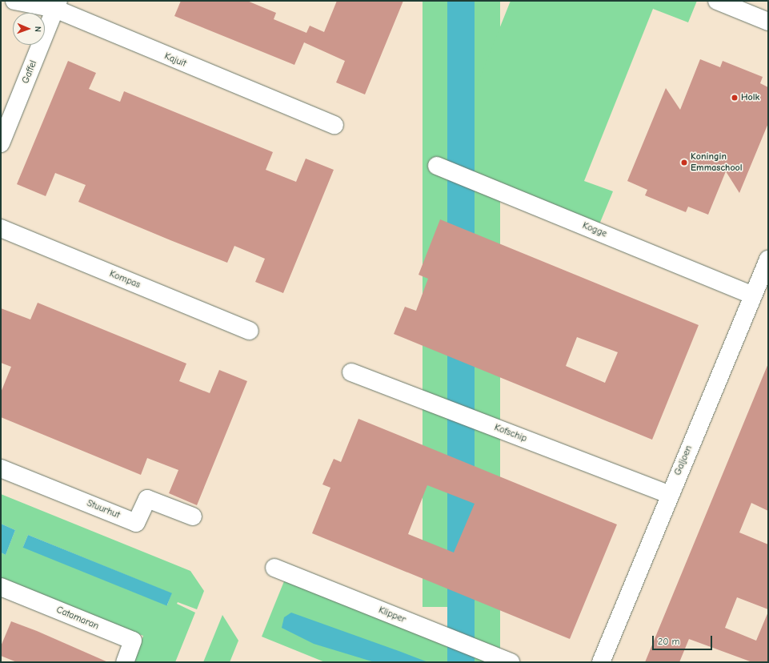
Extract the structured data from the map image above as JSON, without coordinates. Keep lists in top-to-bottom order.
{
  "streets": {
    "street": [
      "Kajuit",
      "Gaffel",
      "Kogge",
      "Kompas",
      "Kofschip",
      "Galjoen",
      "Stuurhut",
      "Klipper",
      "Catamaran"
    ]
  },
  "crossings": [
    ["Kajuit", "Gaffel"],
    ["Kogge", "Galjoen"],
    ["Kofschip", "Galjoen"]
  ],
  "places": ["Holk", "Koningin Emmaschool"],
  "scale_bar": "20 m",
  "north": "right"
}
